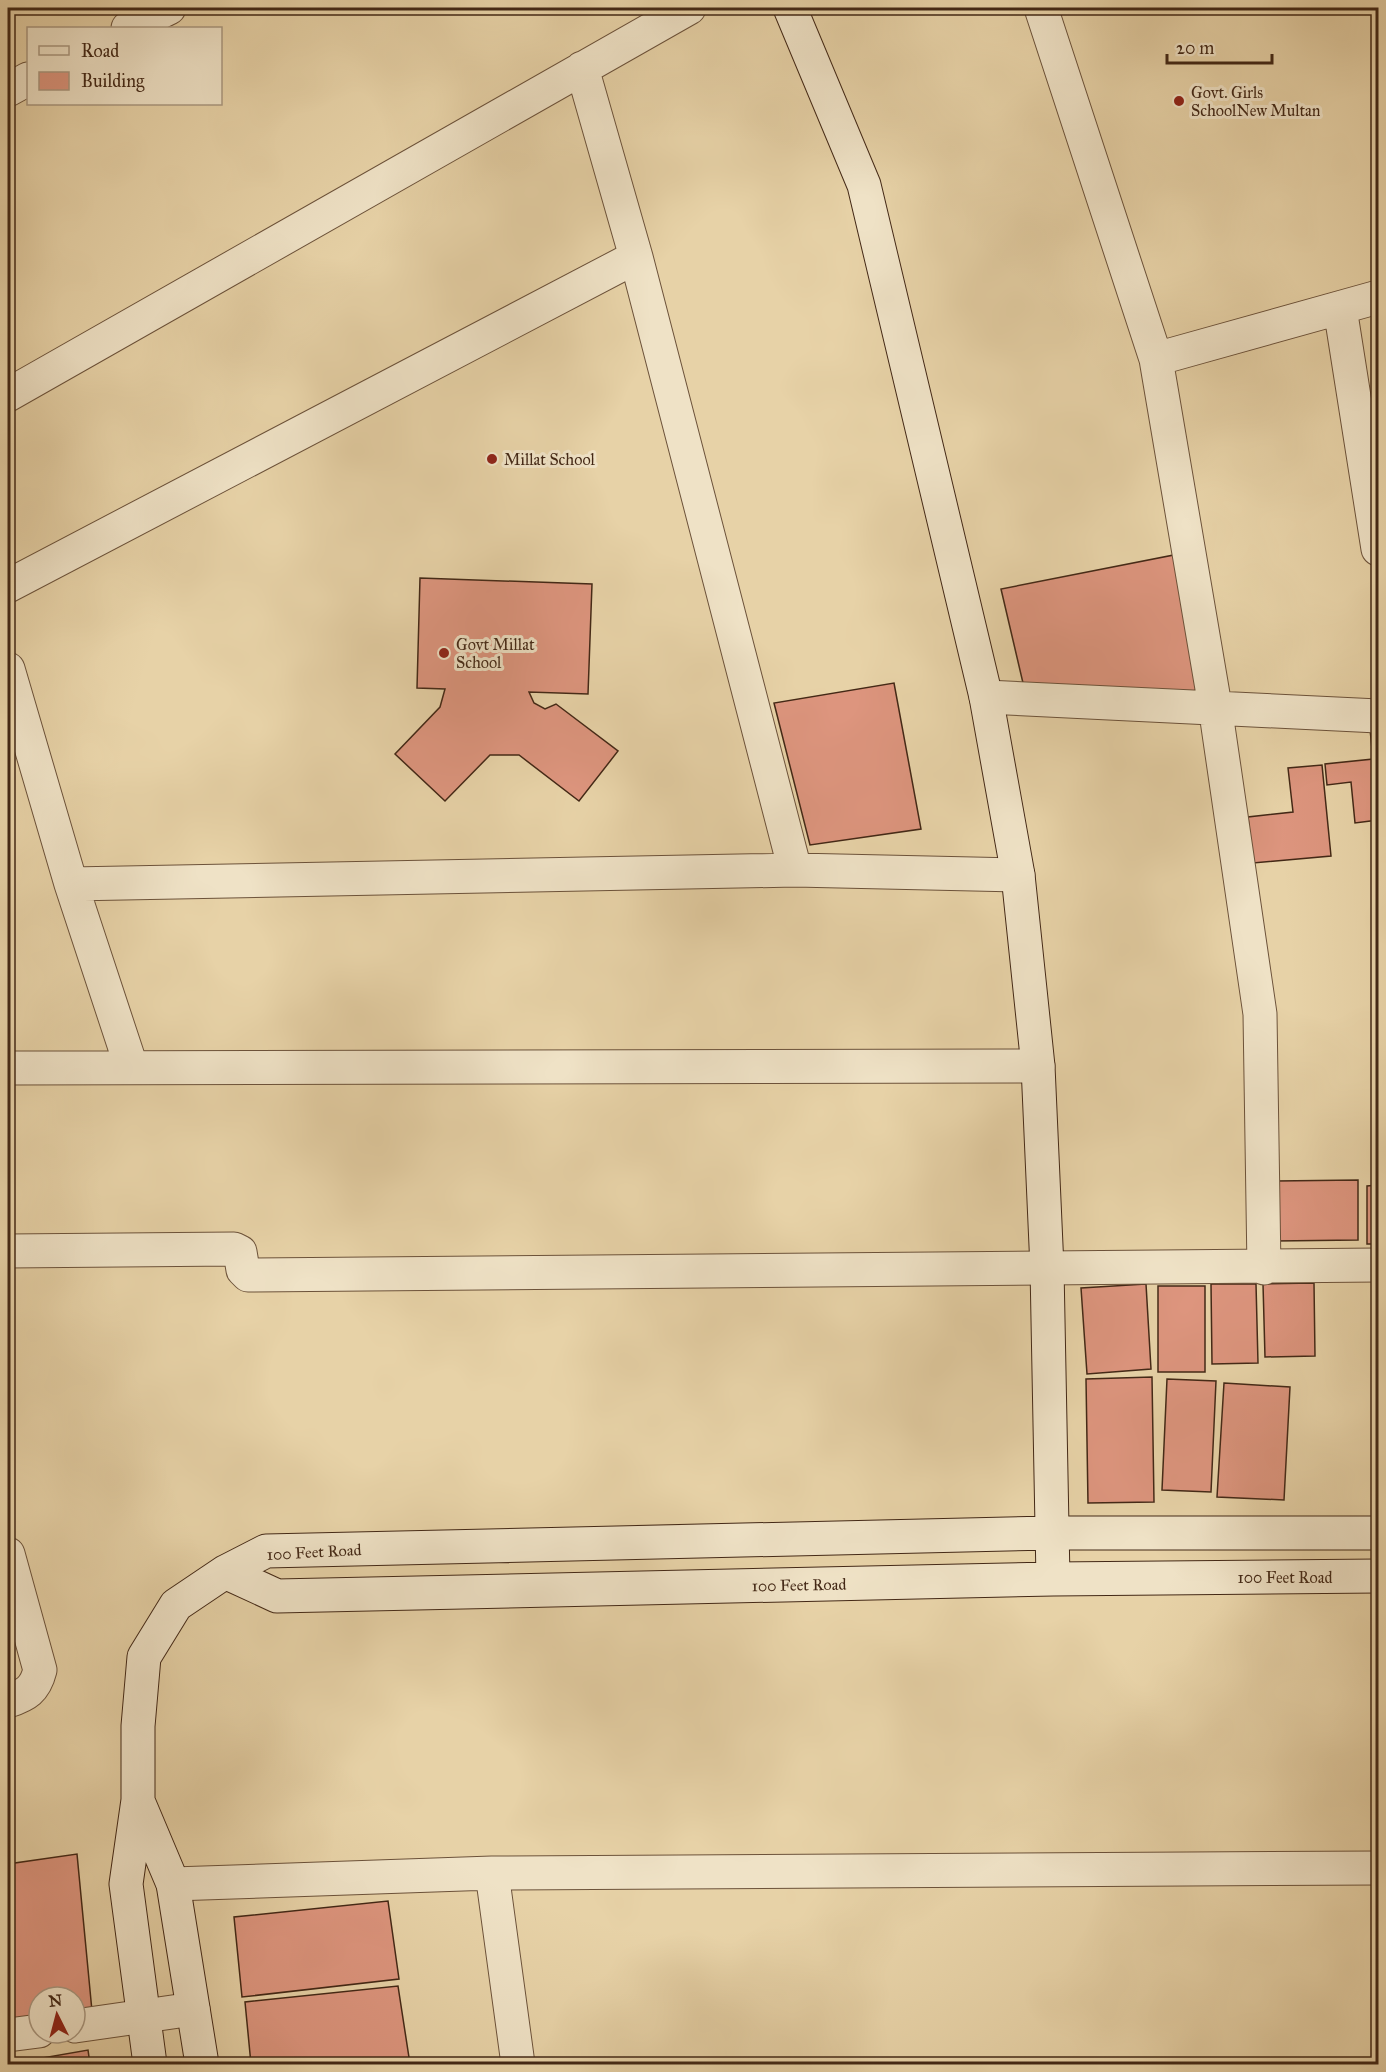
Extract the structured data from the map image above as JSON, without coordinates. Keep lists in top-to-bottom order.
{
  "streets": {
    "street": ["100 Feet Road"]
  },
  "places": ["Govt. Girls SchoolNew Multan", "Millat School", "Govt Millat School"],
  "legend": ["Road", "Building"],
  "scale_bar": "20 m",
  "north": "top"
}
